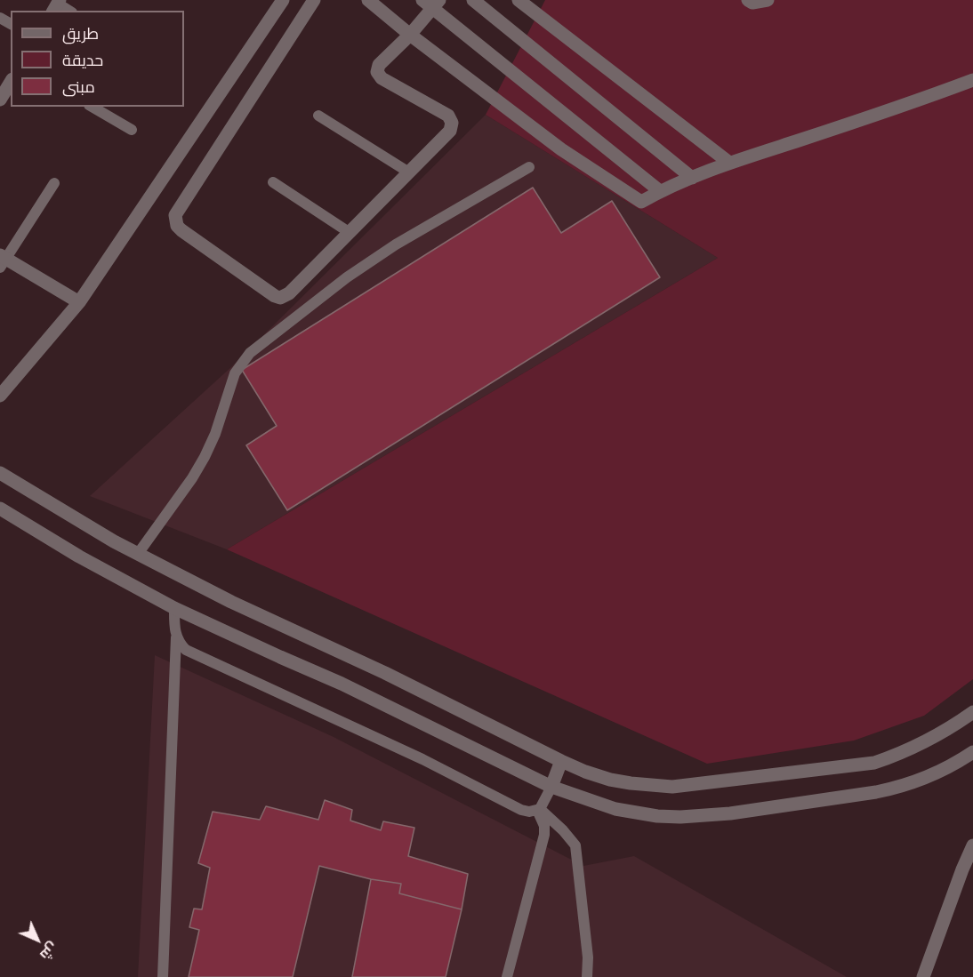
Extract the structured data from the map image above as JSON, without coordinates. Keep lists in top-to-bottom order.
{
  "legend": ["طريق", "حديقة", "مبنى"],
  "north": "bottom right"
}
